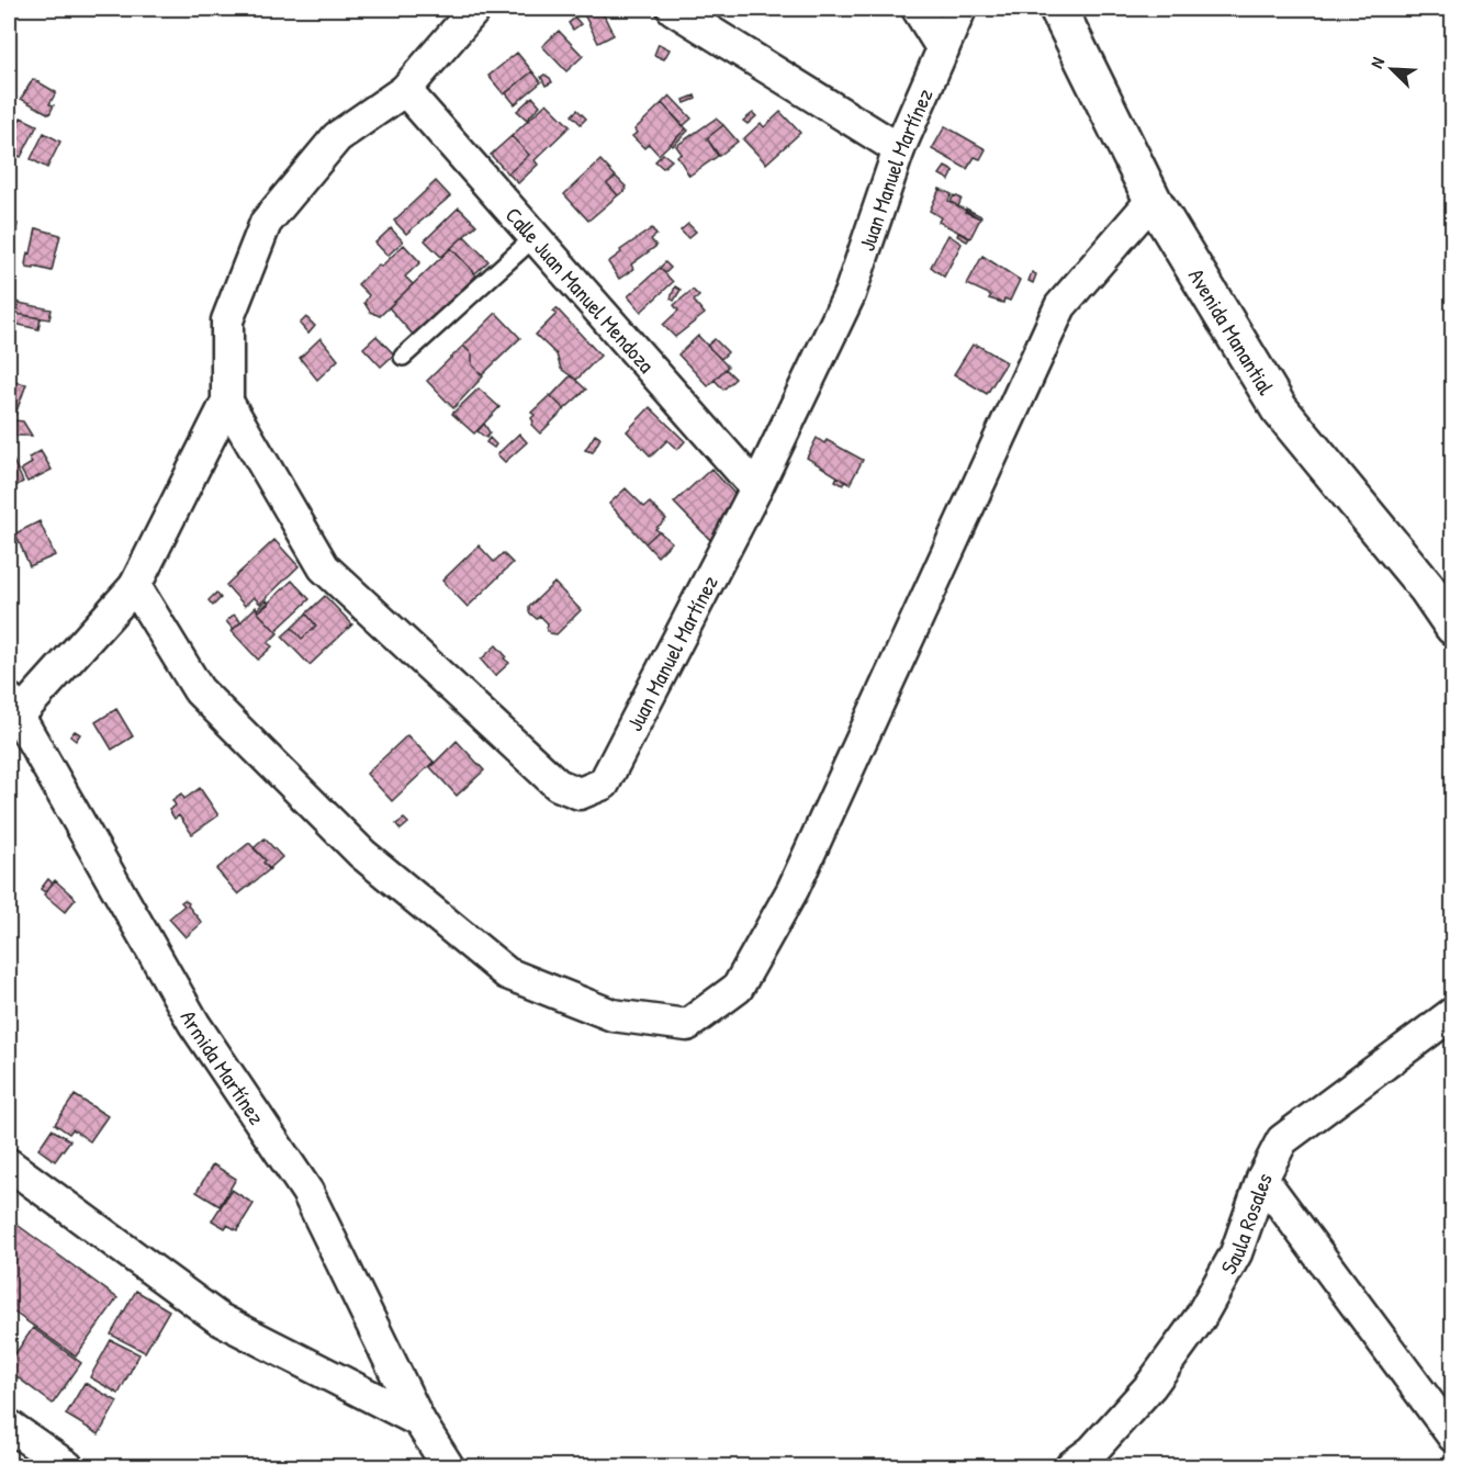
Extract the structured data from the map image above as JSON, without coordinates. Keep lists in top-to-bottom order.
{
  "streets": {
    "main road": ["Avenida Manantial"],
    "street": [
      "Juan Manuel Martínez",
      "Calle Juan Manuel Mendoza",
      "Armida Martínez",
      "Saula Rosales"
    ]
  },
  "crossings": [
    ["Juan Manuel Martínez", "Calle Juan Manuel Mendoza"]
  ],
  "north": "top left"
}
